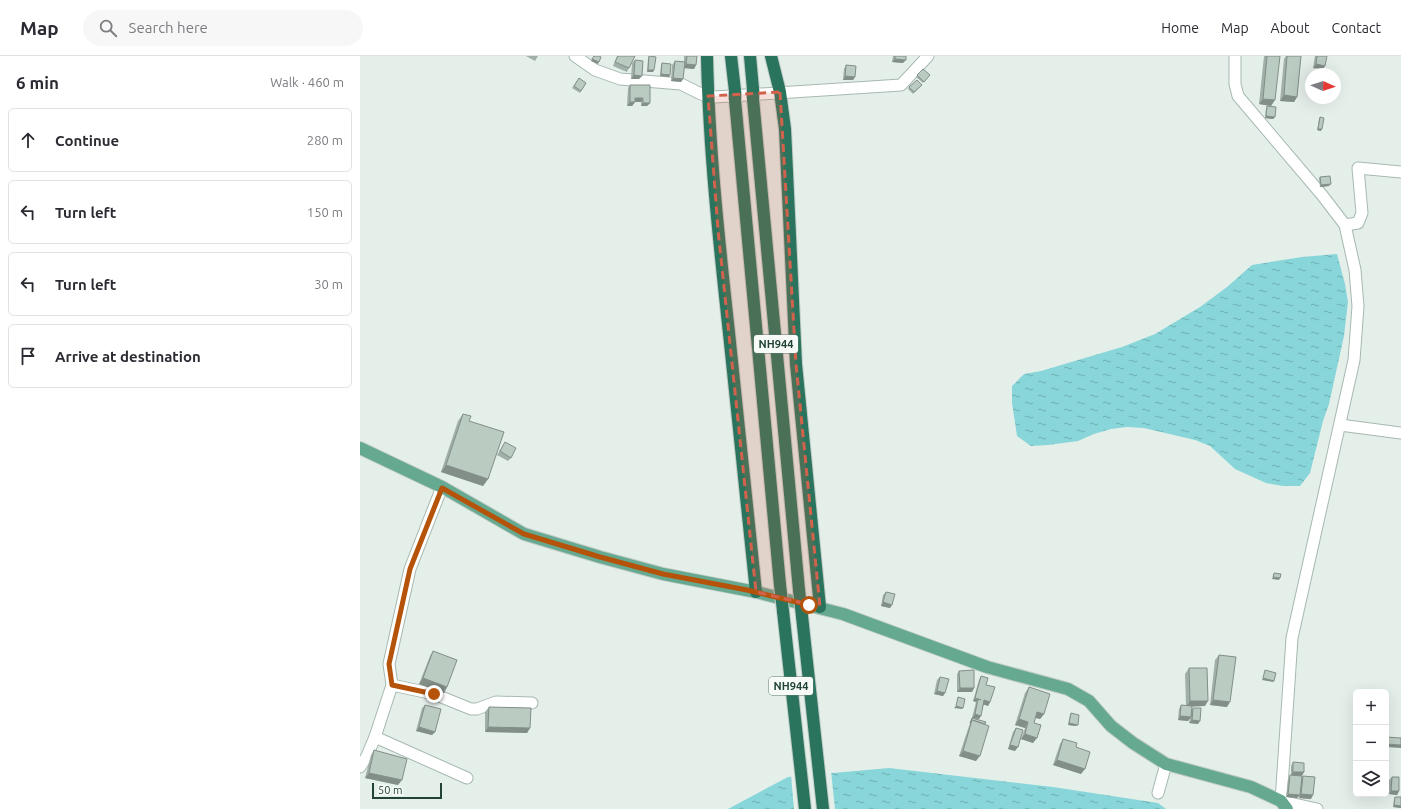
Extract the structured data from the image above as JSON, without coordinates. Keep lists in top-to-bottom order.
{
  "streets": {
    "highway": ["NH944"]
  },
  "scale_bar": "50 m",
  "north": "right",
  "page": {
    "header": "Map",
    "search": "Search here",
    "nav": [
      "Home",
      "Map",
      "About",
      "Contact"
    ],
    "heading": ["6 min", "Walk · 460 m"],
    "list": [
      ["Continue", "280 m"],
      ["Turn left", "150 m"],
      ["Turn left", "30 m"],
      "Arrive at destination"
    ],
    "map_buttons": ["+", "−"],
    "scale": "50 m"
  }
}
